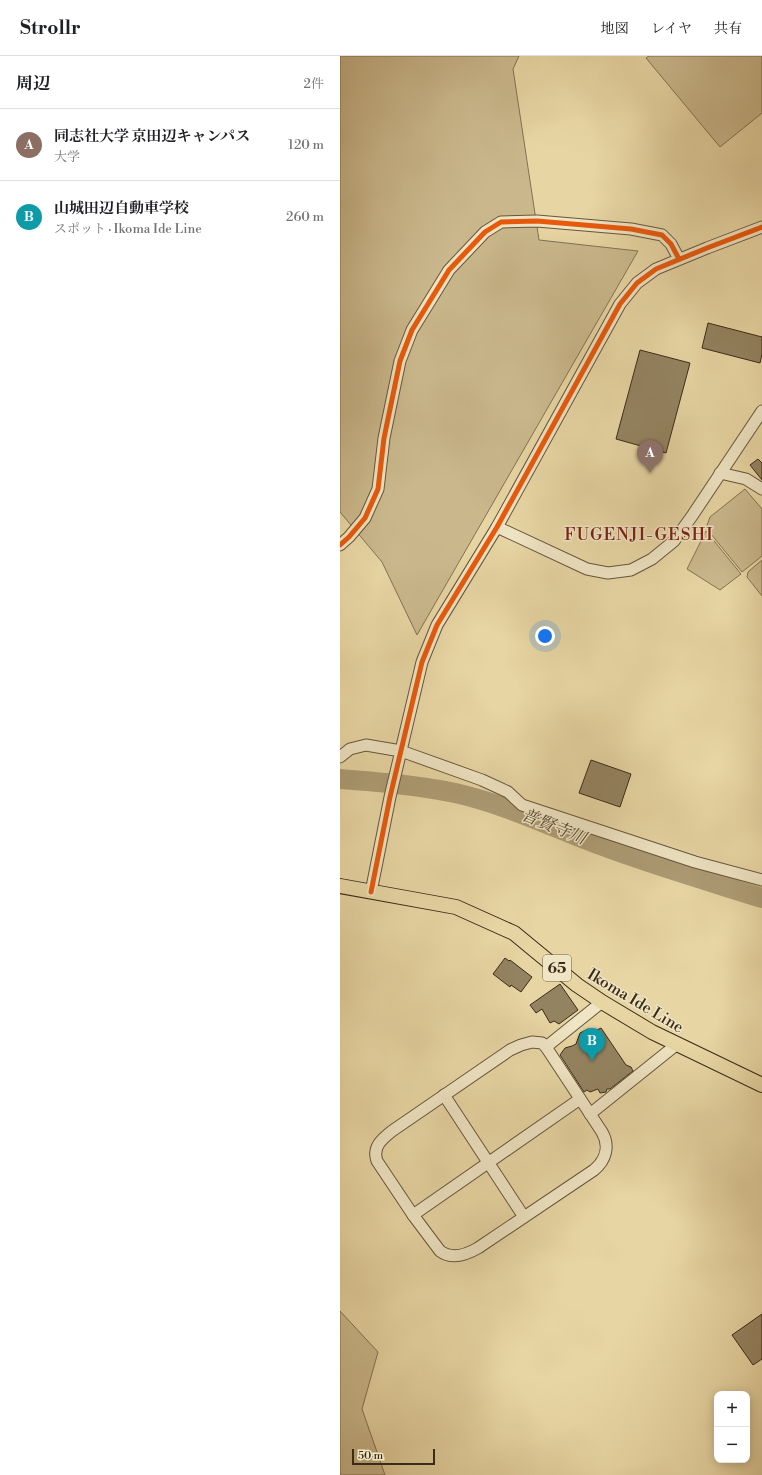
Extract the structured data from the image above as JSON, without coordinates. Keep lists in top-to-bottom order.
{
  "streets": {
    "main road": ["65", "Ikoma Ide Line"]
  },
  "districts": ["FUGENJI-GESHI"],
  "water": ["普賢寺川"],
  "scale_bar": "50 m",
  "page": {
    "header": "Strollr",
    "nav": ["地図", "レイヤ", "共有"],
    "heading": ["周辺", "2件"],
    "list": [
      {
        "mark": "A",
        "name": "同志社大学 京田辺キャンパス",
        "note": "大学",
        "value": "120 m"
      },
      {
        "mark": "B",
        "name": "山城田辺自動車学校",
        "note": "スポット · Ikoma Ide Line",
        "value": "260 m"
      }
    ],
    "pins": ["A", "B"],
    "map_buttons": ["+", "−"],
    "scale": "50 m"
  }
}
